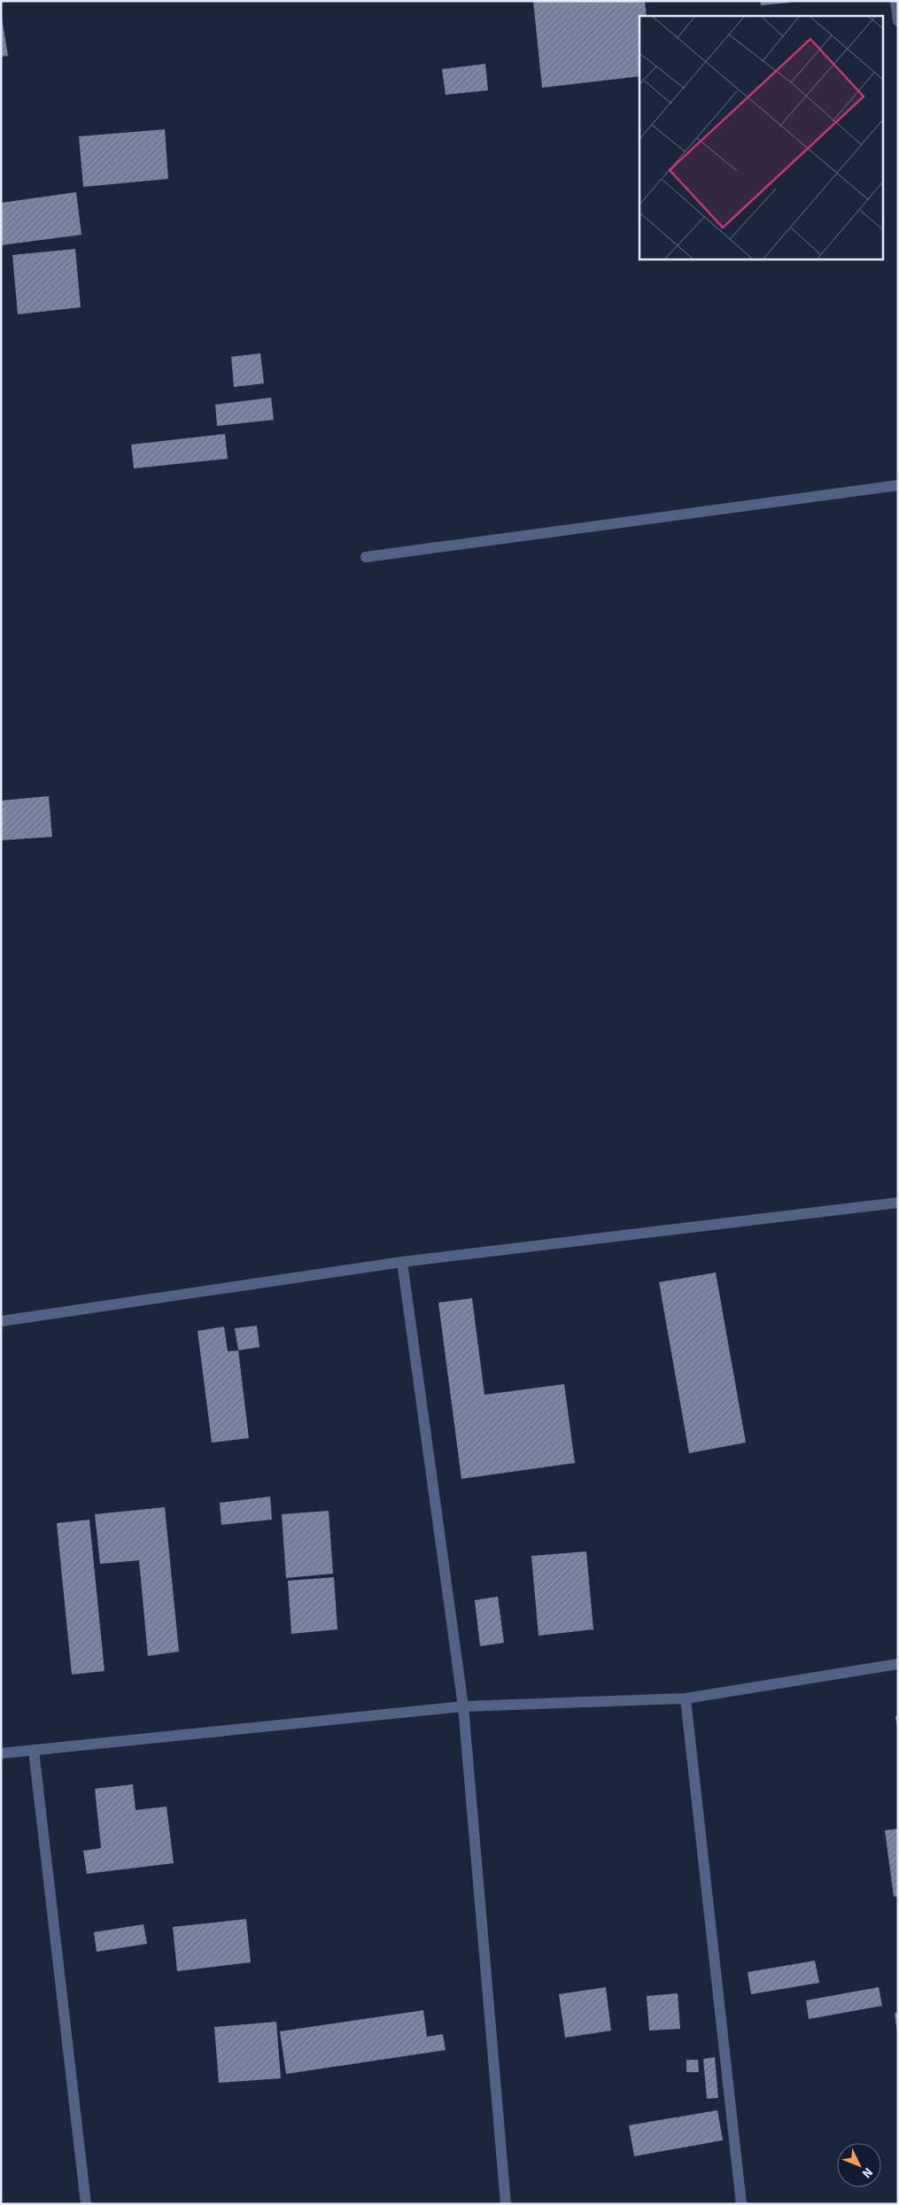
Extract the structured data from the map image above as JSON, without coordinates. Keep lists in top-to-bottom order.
{
  "north": "bottom right"
}
